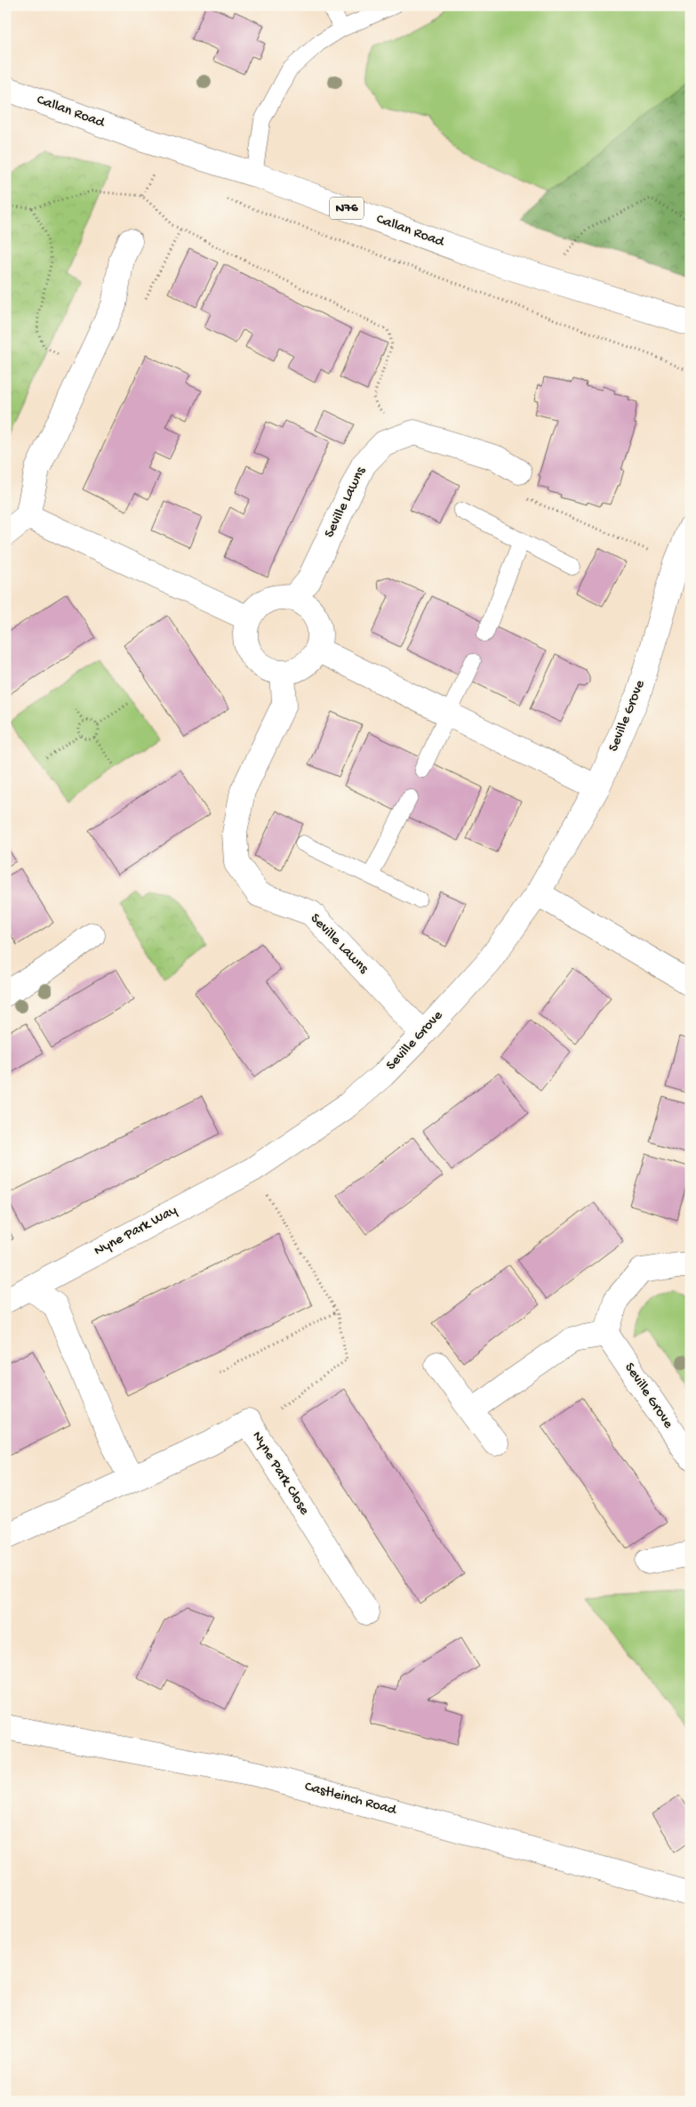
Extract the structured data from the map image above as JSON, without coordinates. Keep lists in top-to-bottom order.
{
  "streets": {
    "street": [
      "Callan Road",
      "N76",
      "Seville Lawns",
      "Seville Grove",
      "Nyne Park Way",
      "Nyne Park Close",
      "Castleinch Road"
    ]
  },
  "crossings": [
    ["Seville Lawns", "Seville Grove"],
    ["Seville Grove", "Nyne Park Way"]
  ]
}
